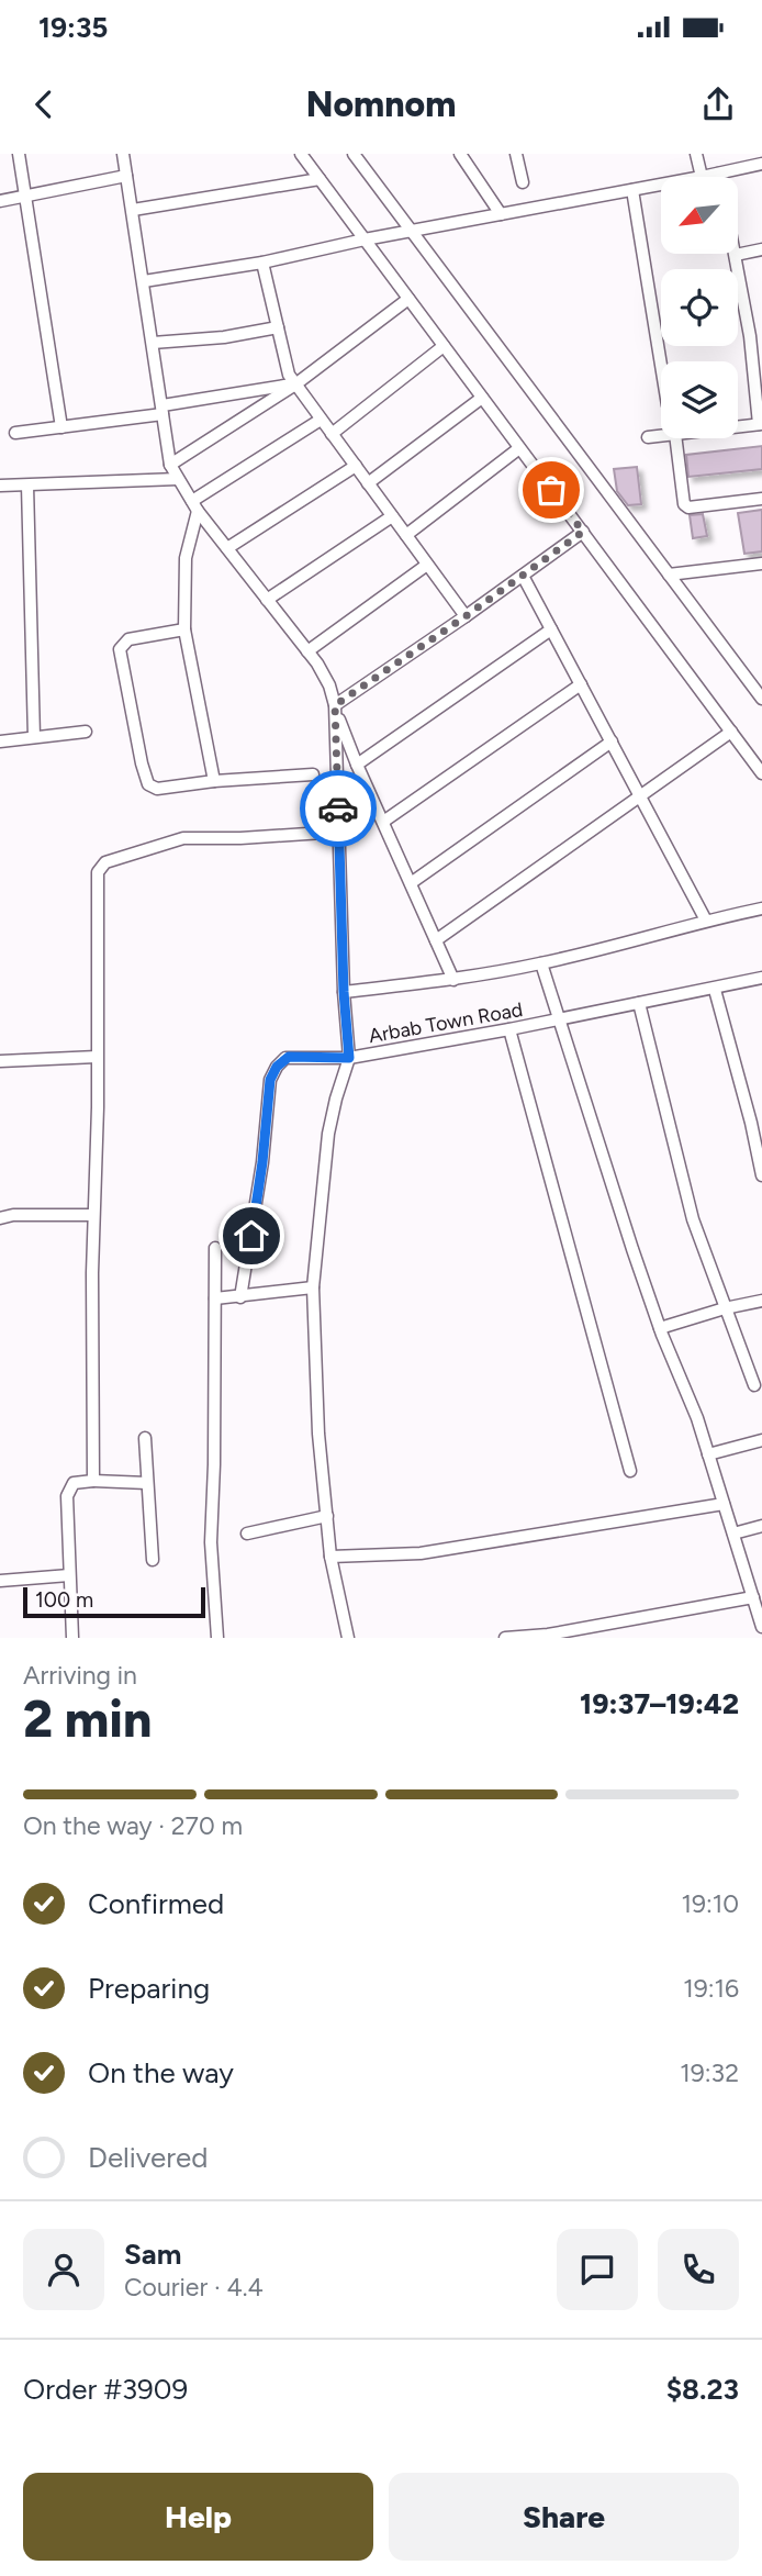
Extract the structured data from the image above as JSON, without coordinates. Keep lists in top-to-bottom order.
{
  "streets": {
    "street": ["Arbab Town Road"]
  },
  "scale_bar": "100 m",
  "north": "bottom left",
  "page": {
    "status": "19:35",
    "header": "Nomnom",
    "scale": "100 m",
    "heading": ["2 min", "Arriving in", "19:37–19:42"],
    "panel": [
      "Sam",
      "Courier · 4.4",
      "Order #3909",
      "$8.23"
    ],
    "bar": "On the way · 270 m",
    "list": [
      ["Confirmed", "19:10"],
      ["Preparing", "19:16"],
      ["On the way", "19:32"],
      "Delivered"
    ],
    "buttons": ["Help", "Share"]
  }
}
